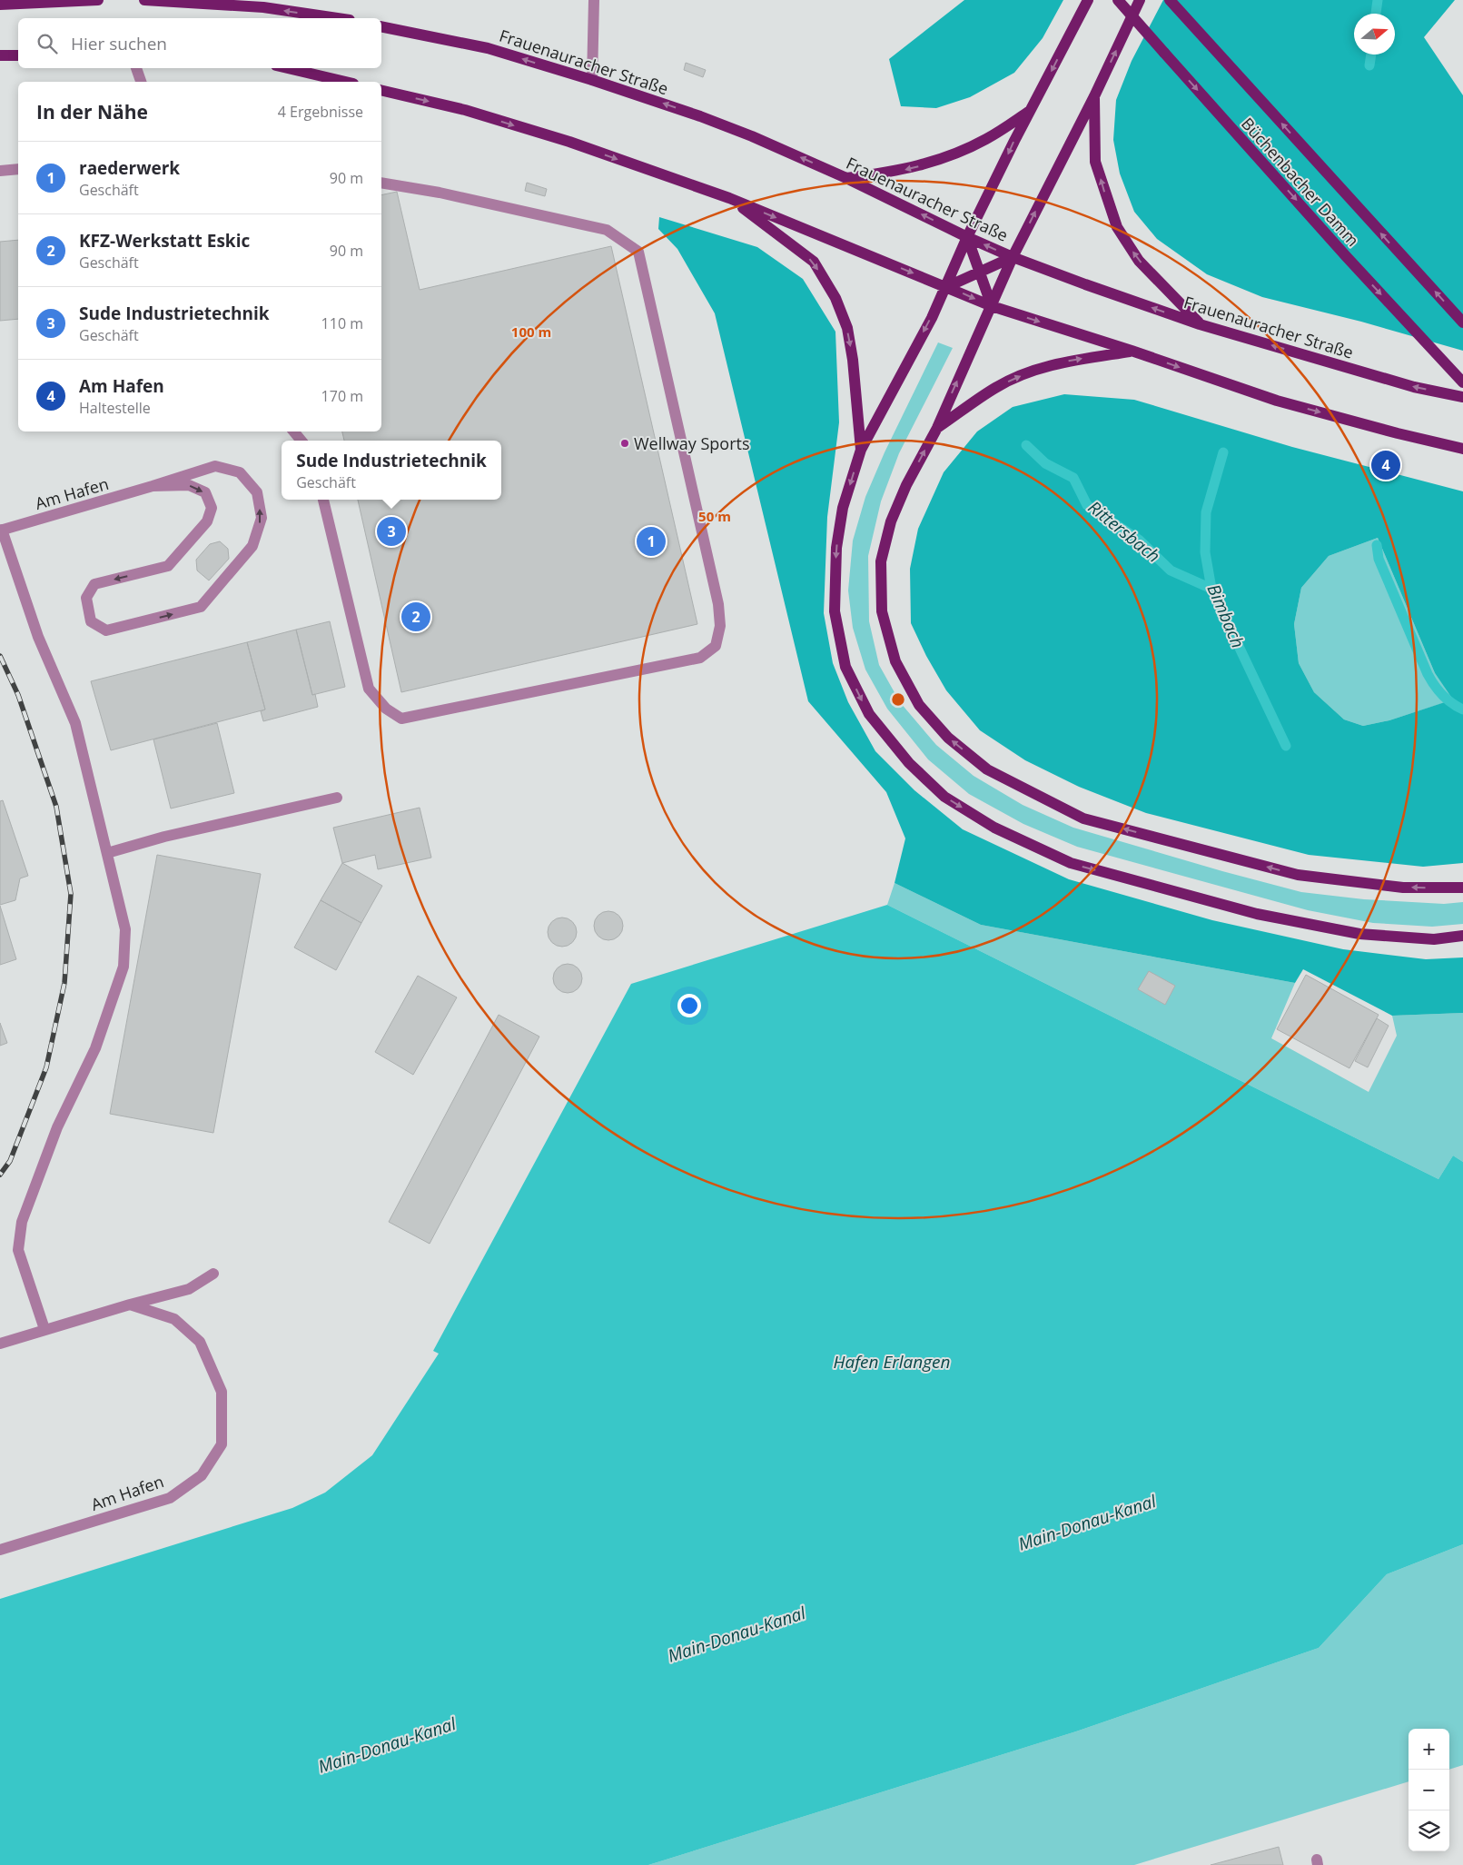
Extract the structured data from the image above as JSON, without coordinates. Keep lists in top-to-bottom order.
{
  "streets": {
    "main road": ["Frauenauracher Straße", "Büchenbacher Damm"],
    "street": ["Am Hafen"]
  },
  "water": [
    "Rittersbach",
    "Bimbach",
    "Hafen Erlangen",
    "Main-Donau-Kanal"
  ],
  "places": ["Wellway Sports"],
  "north": "right",
  "page": {
    "search": "Hier suchen",
    "heading": ["In der Nähe", "4 Ergebnisse"],
    "list": [
      {
        "mark": "1",
        "name": "raederwerk",
        "note": "Geschäft",
        "value": "90 m"
      },
      {
        "mark": "2",
        "name": "KFZ-Werkstatt Eskic",
        "note": "Geschäft",
        "value": "90 m"
      },
      {
        "mark": "3",
        "name": "Sude Industrietechnik",
        "note": "Geschäft",
        "value": "110 m"
      },
      {
        "mark": "4",
        "name": "Am Hafen",
        "note": "Haltestelle",
        "value": "170 m"
      }
    ],
    "popup": ["Sude Industrietechnik", "Geschäft"],
    "pins": [
      "4",
      "3",
      "1",
      "2"
    ],
    "map_buttons": ["+", "−"]
  },
  "rings": ["100 m", "50 m"]
}
